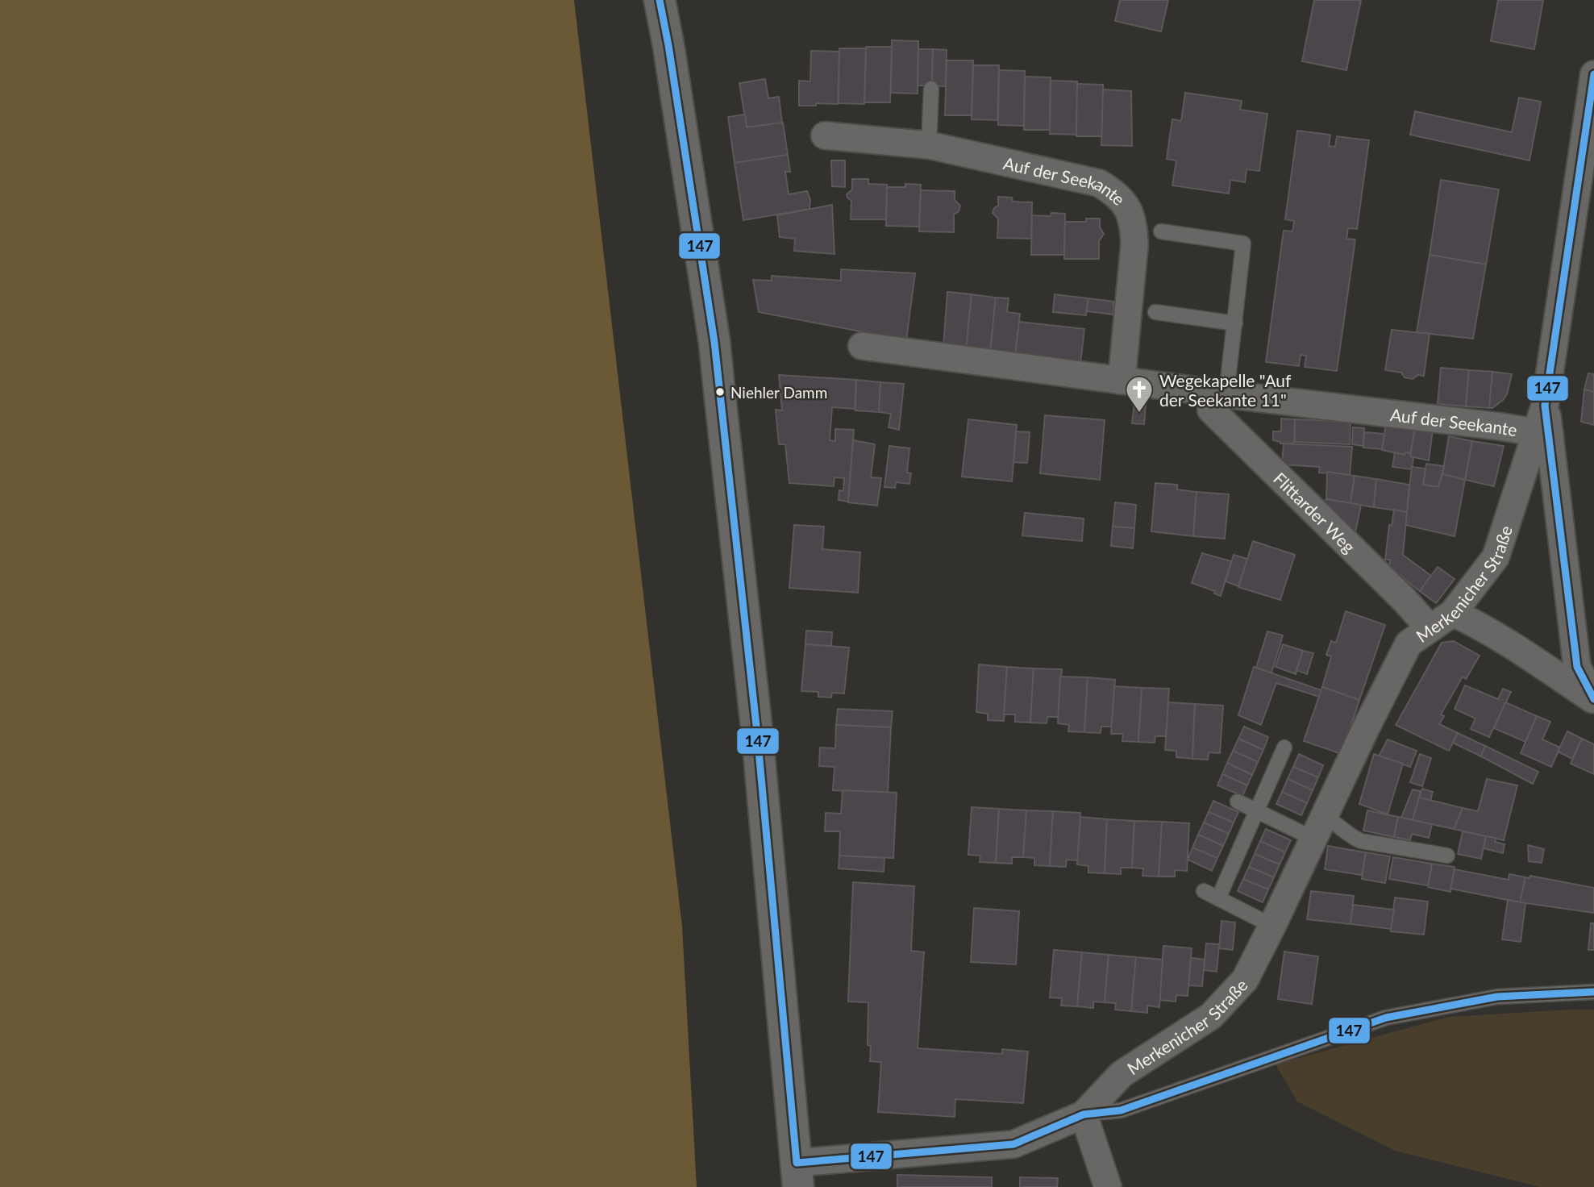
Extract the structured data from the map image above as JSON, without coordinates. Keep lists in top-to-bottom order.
{
  "streets": {
    "street": ["Auf der Seekante", "Flittarder Weg", "Merkenicher Straße"]
  },
  "crossings": [
    ["Auf der Seekante", "Flittarder Weg"],
    ["Auf der Seekante", "Merkenicher Straße"],
    ["Flittarder Weg", "Merkenicher Straße"]
  ],
  "places": {
    "other": ["Niehler Damm"],
    "church": ["Wegekapelle \"Auf der Seekante 11\""]
  },
  "lines": ["transit line 147"]
}
